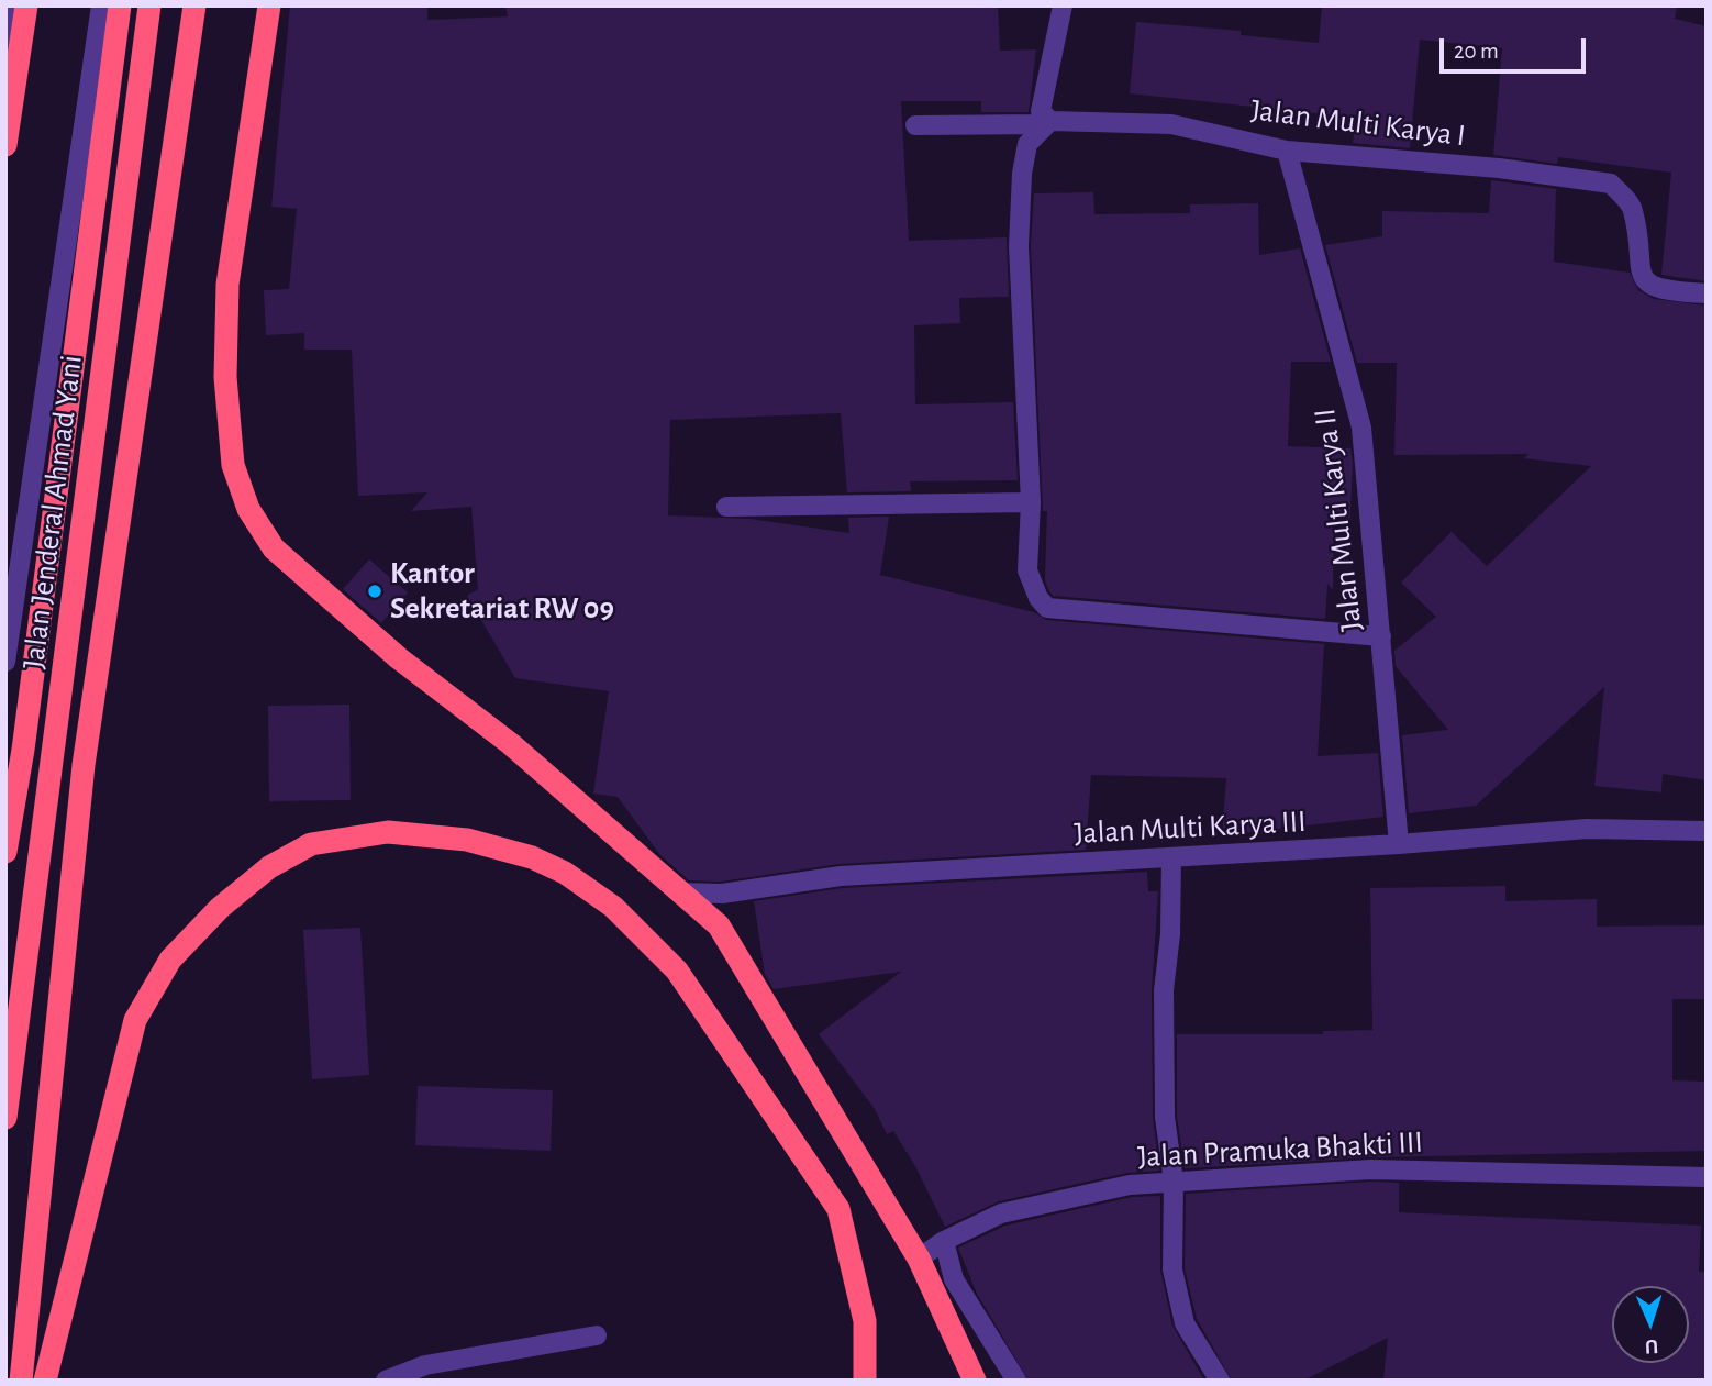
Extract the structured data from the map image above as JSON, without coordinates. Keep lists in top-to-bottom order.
{
  "streets": {
    "highway": ["Jalan Jenderal Ahmad Yani"],
    "street": [
      "Jalan Multi Karya I",
      "Jalan Multi Karya II",
      "Jalan Multi Karya III",
      "Jalan Pramuka Bhakti III"
    ]
  },
  "crossings": [
    ["Jalan Multi Karya I", "Jalan Multi Karya II"],
    ["Jalan Multi Karya II", "Jalan Multi Karya III"]
  ],
  "places": ["Kantor Sekretariat RW 09"],
  "scale_bar": "20 m",
  "north": "bottom"
}
